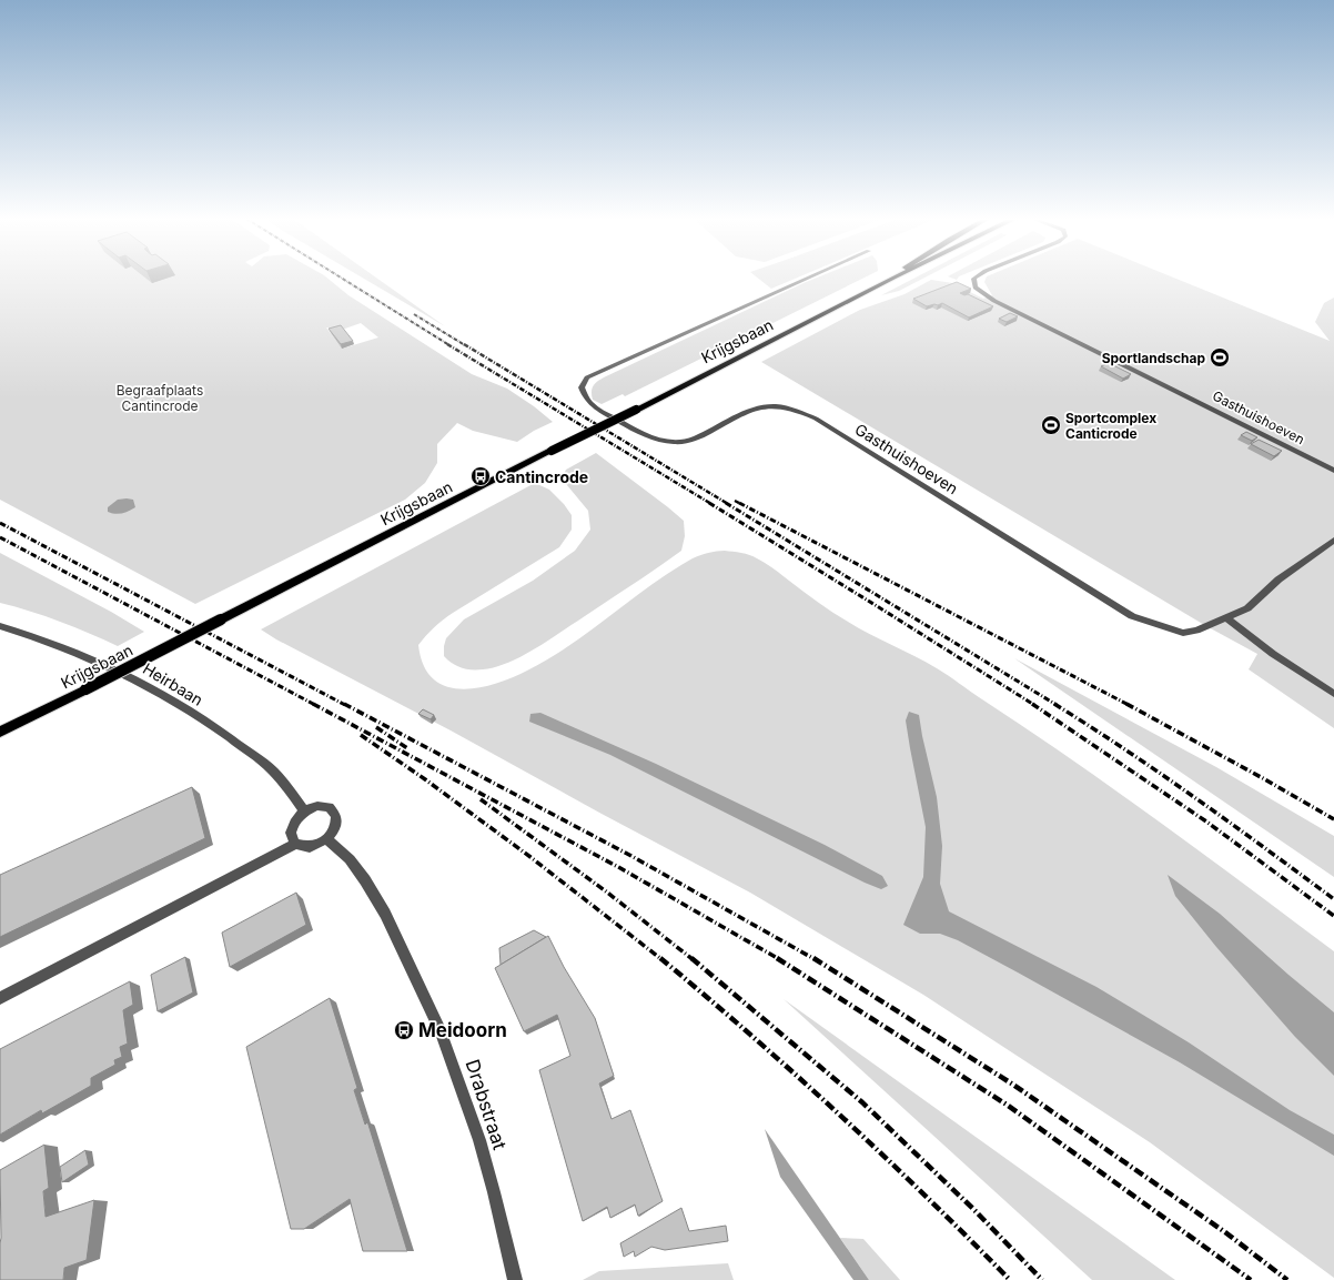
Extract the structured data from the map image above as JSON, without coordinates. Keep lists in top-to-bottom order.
{
  "streets": {
    "main road": ["Krijgsbaan"],
    "street": ["Gasthuishoeven", "Heirbaan", "Drabstraat"]
  },
  "crossings": [
    ["Heirbaan", "Drabstraat"]
  ],
  "parks": ["Begraafplaats Cantincrode"],
  "places": {
    "sports": ["Sportlandschap", "Sportcomplex Canticrode"],
    "bus stop": ["Cantincrode", "Meidoorn"]
  }
}
